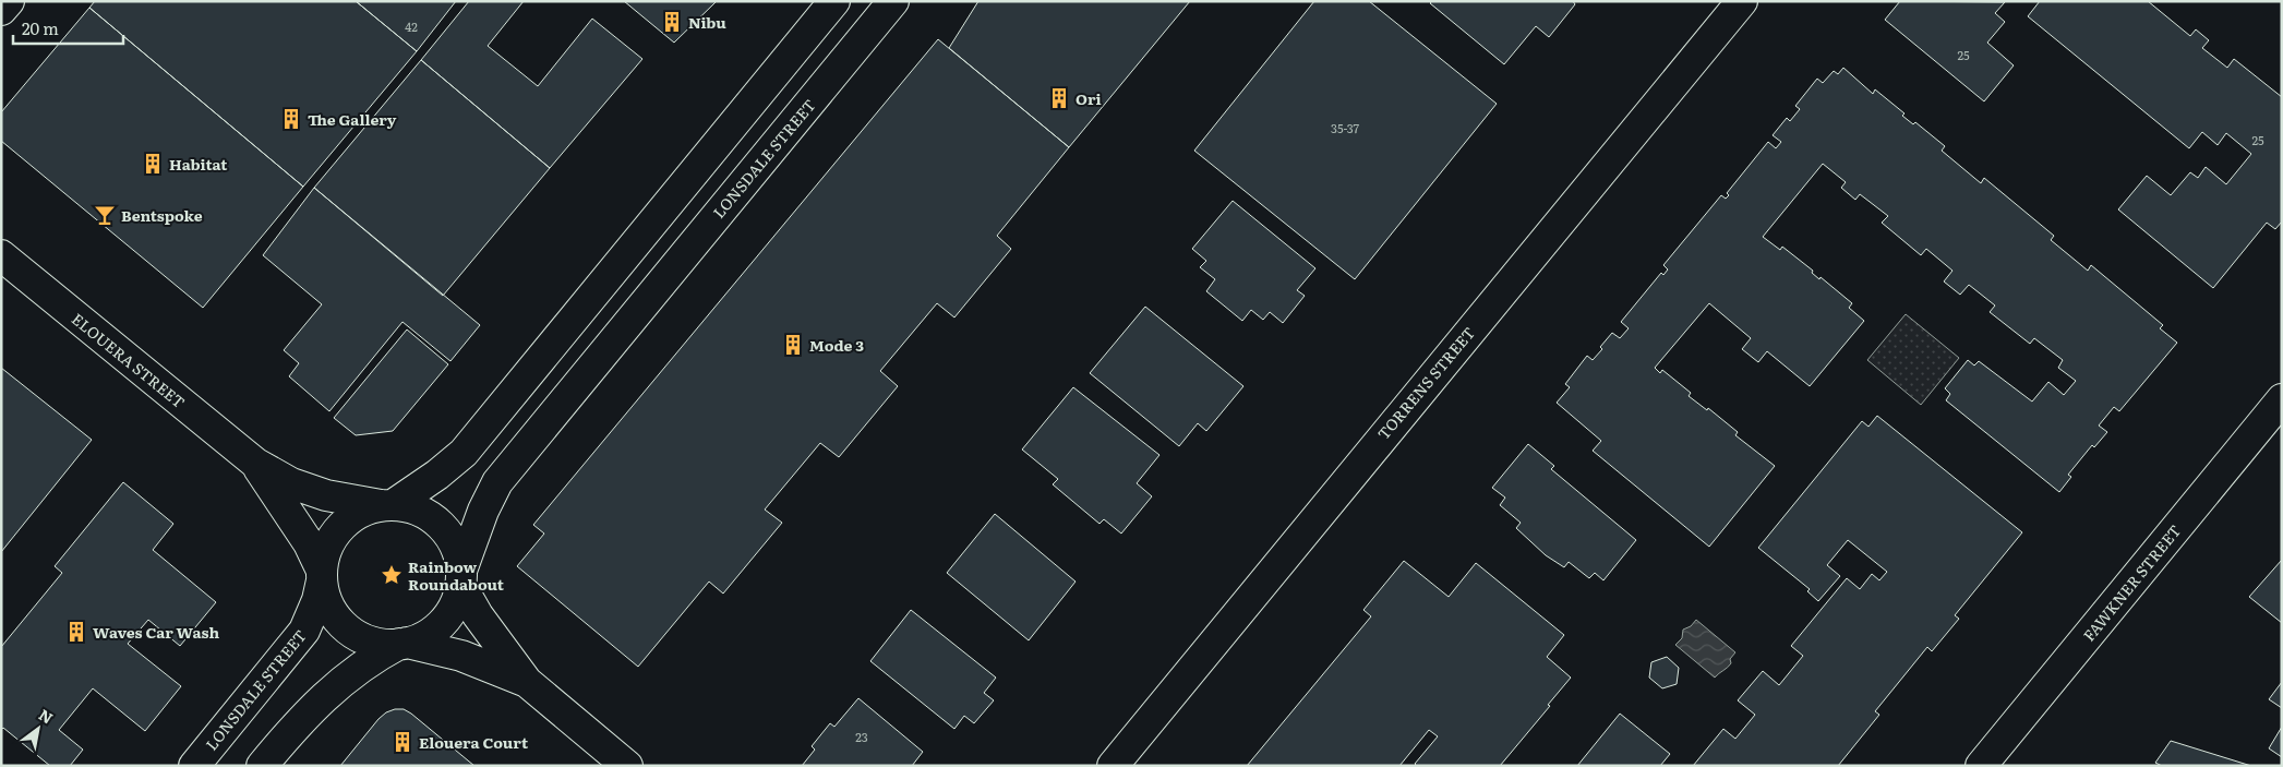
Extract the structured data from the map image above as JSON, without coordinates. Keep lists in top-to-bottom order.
{
  "streets": {
    "street": [
      "LONSDALE STREET",
      "ELOUERA STREET",
      "TORRENS STREET",
      "FAWKNER STREET"
    ]
  },
  "crossings": [
    ["LONSDALE STREET", "ELOUERA STREET"]
  ],
  "places": {
    "building": [
      "Nibu",
      "Ori",
      "The Gallery",
      "Habitat",
      "Mode 3",
      "Waves Car Wash",
      "Elouera Court"
    ],
    "bar": ["Bentspoke"],
    "place": ["Rainbow Roundabout"]
  },
  "house_numbers": [
    "42",
    "25",
    "35-37",
    "25",
    "23"
  ],
  "scale_bar": "20 m",
  "north": "top right"
}
